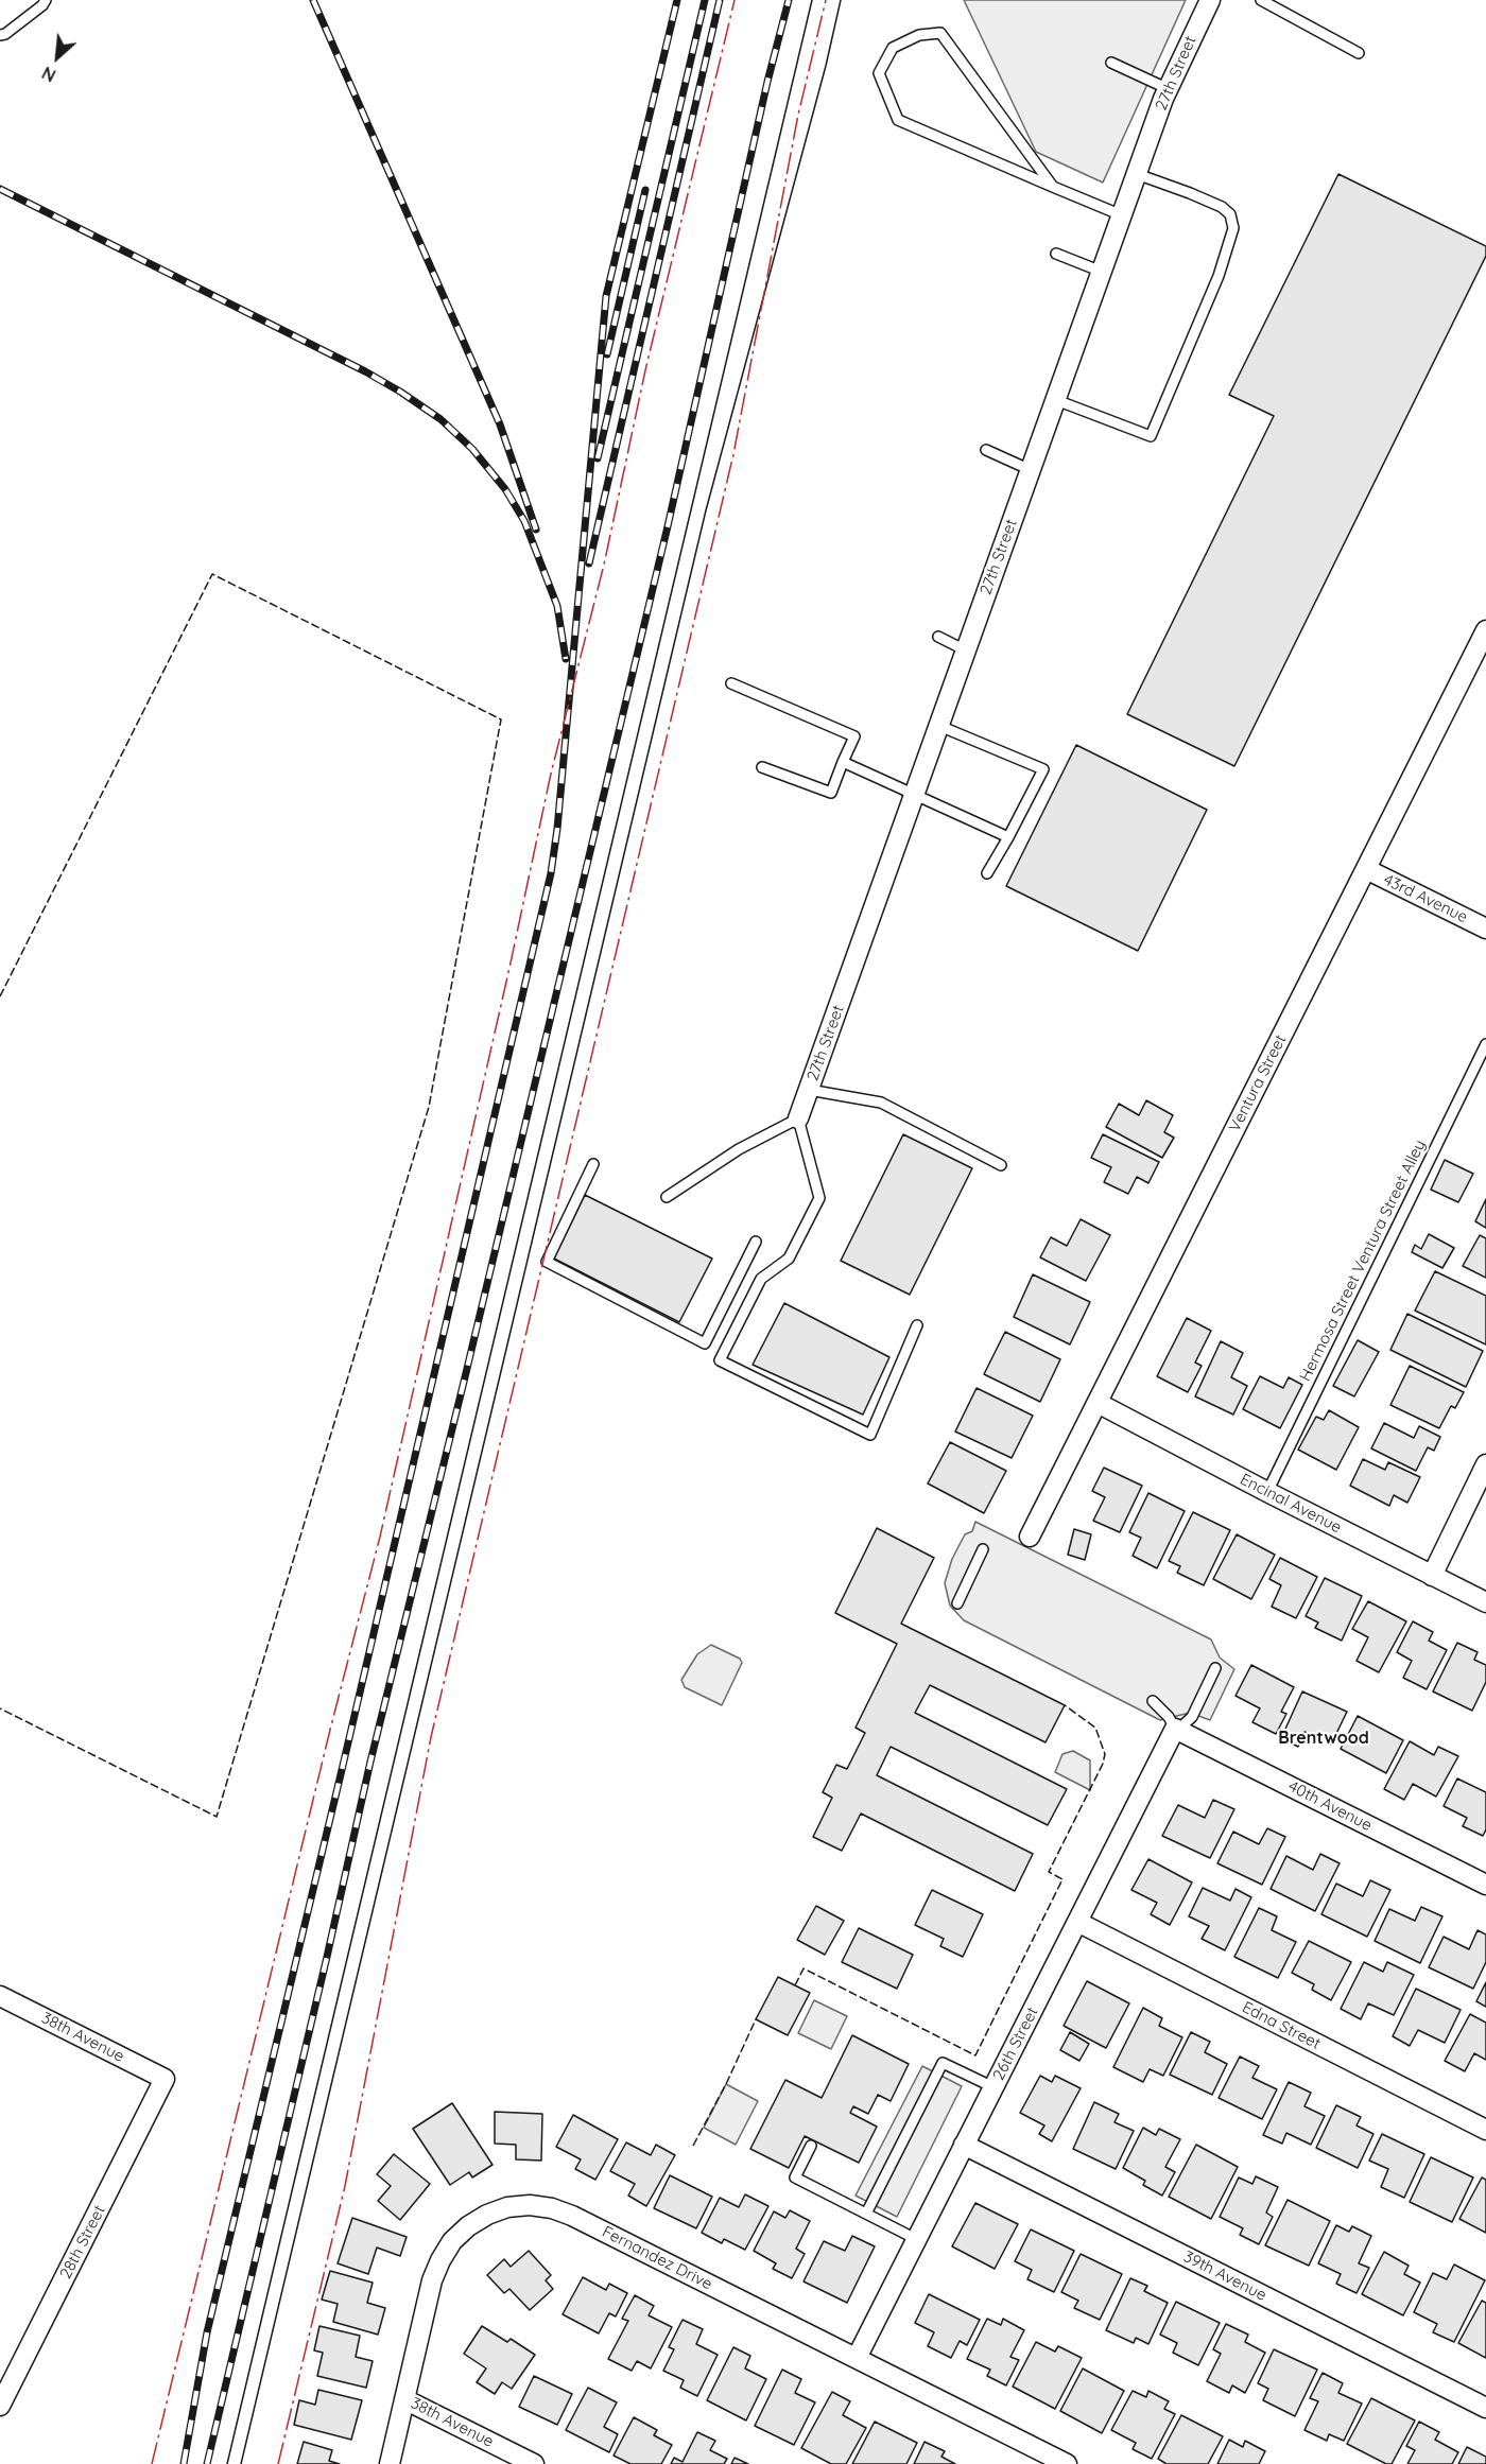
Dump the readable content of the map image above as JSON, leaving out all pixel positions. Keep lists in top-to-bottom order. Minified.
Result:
{"streets":{"street":["27th Street","43rd Avenue","Ventura Street","Encinal Avenue","40th Avenue","Edna Street","38th Avenue","26th Street","28th Street","Fernandez Drive","39th Avenue"],"lane":["Hermosa Street Ventura Street Alley"]},"crossings":[["43rd Avenue","Ventura Street"],["Ventura Street","Encinal Avenue"],["Hermosa Street Ventura Street Alley","Encinal Avenue"],["40th Avenue","26th Street"],["Edna Street","26th Street"],["38th Avenue","28th Street"],["38th Avenue","Fernandez Drive"],["26th Street","Fernandez Drive"],["26th Street","39th Avenue"]],"districts":["Brentwood"],"north":"bottom left"}
